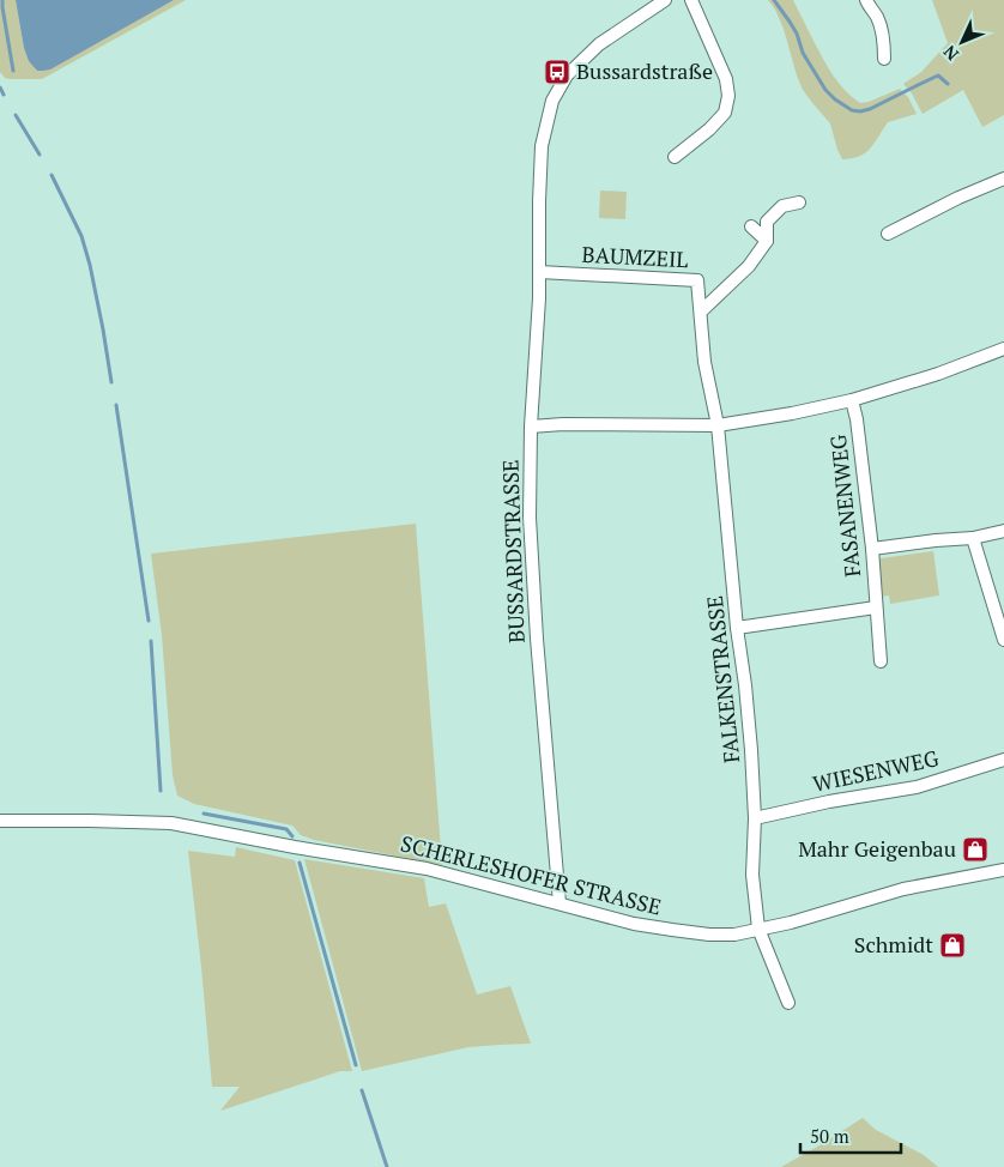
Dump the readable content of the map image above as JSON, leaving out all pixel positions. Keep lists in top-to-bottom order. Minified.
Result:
{"streets":{"street":["BAUMZEIL","FASANENWEG","BUSSARDSTRASSE","FALKENSTRASSE","WIESENWEG","SCHERLESHOFER STRASSE"]},"crossings":[["BAUMZEIL","BUSSARDSTRASSE"],["BAUMZEIL","FALKENSTRASSE"],["BUSSARDSTRASSE","SCHERLESHOFER STRASSE"],["FALKENSTRASSE","WIESENWEG"],["FALKENSTRASSE","SCHERLESHOFER STRASSE"]],"places":{"bus stop":["Bussardstraße"],"shop":["Mahr Geigenbau","Schmidt"]},"scale_bar":"50 m","north":"bottom left"}
